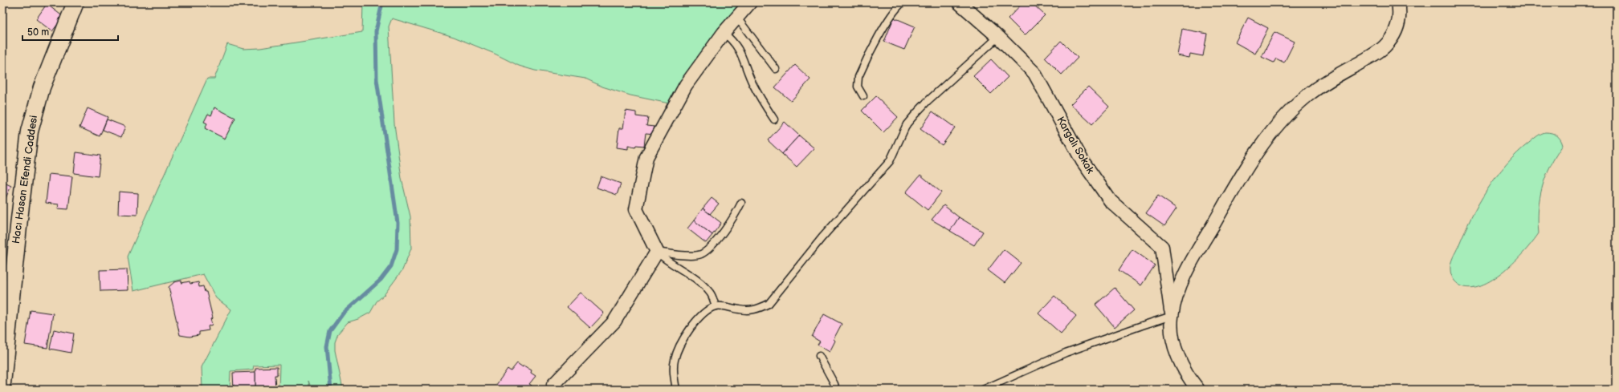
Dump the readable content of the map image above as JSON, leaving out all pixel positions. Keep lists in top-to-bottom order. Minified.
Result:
{"streets":{"street":["Kargalı Sokak","Hacı Hasan Efendi Caddesi"]},"scale_bar":"50 m"}
